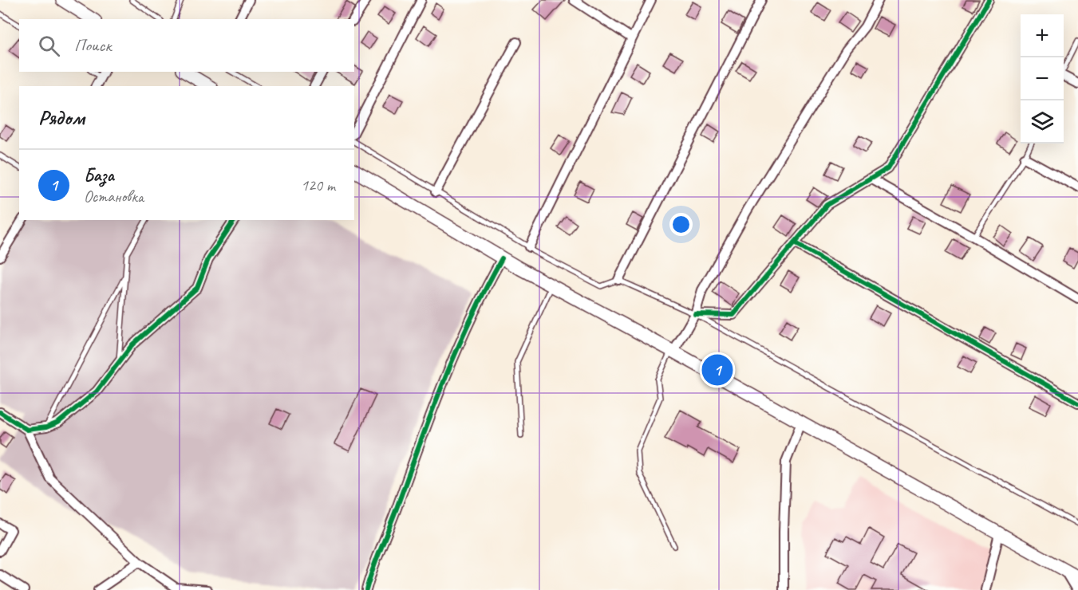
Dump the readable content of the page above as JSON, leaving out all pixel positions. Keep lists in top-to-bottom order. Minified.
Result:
{"page":{"map_buttons":["+","−"],"search":"Поиск","heading":"Рядом","list":[{"mark":"1","name":"База","note":"Остановка","value":"120 m"}],"pins":"1"}}
